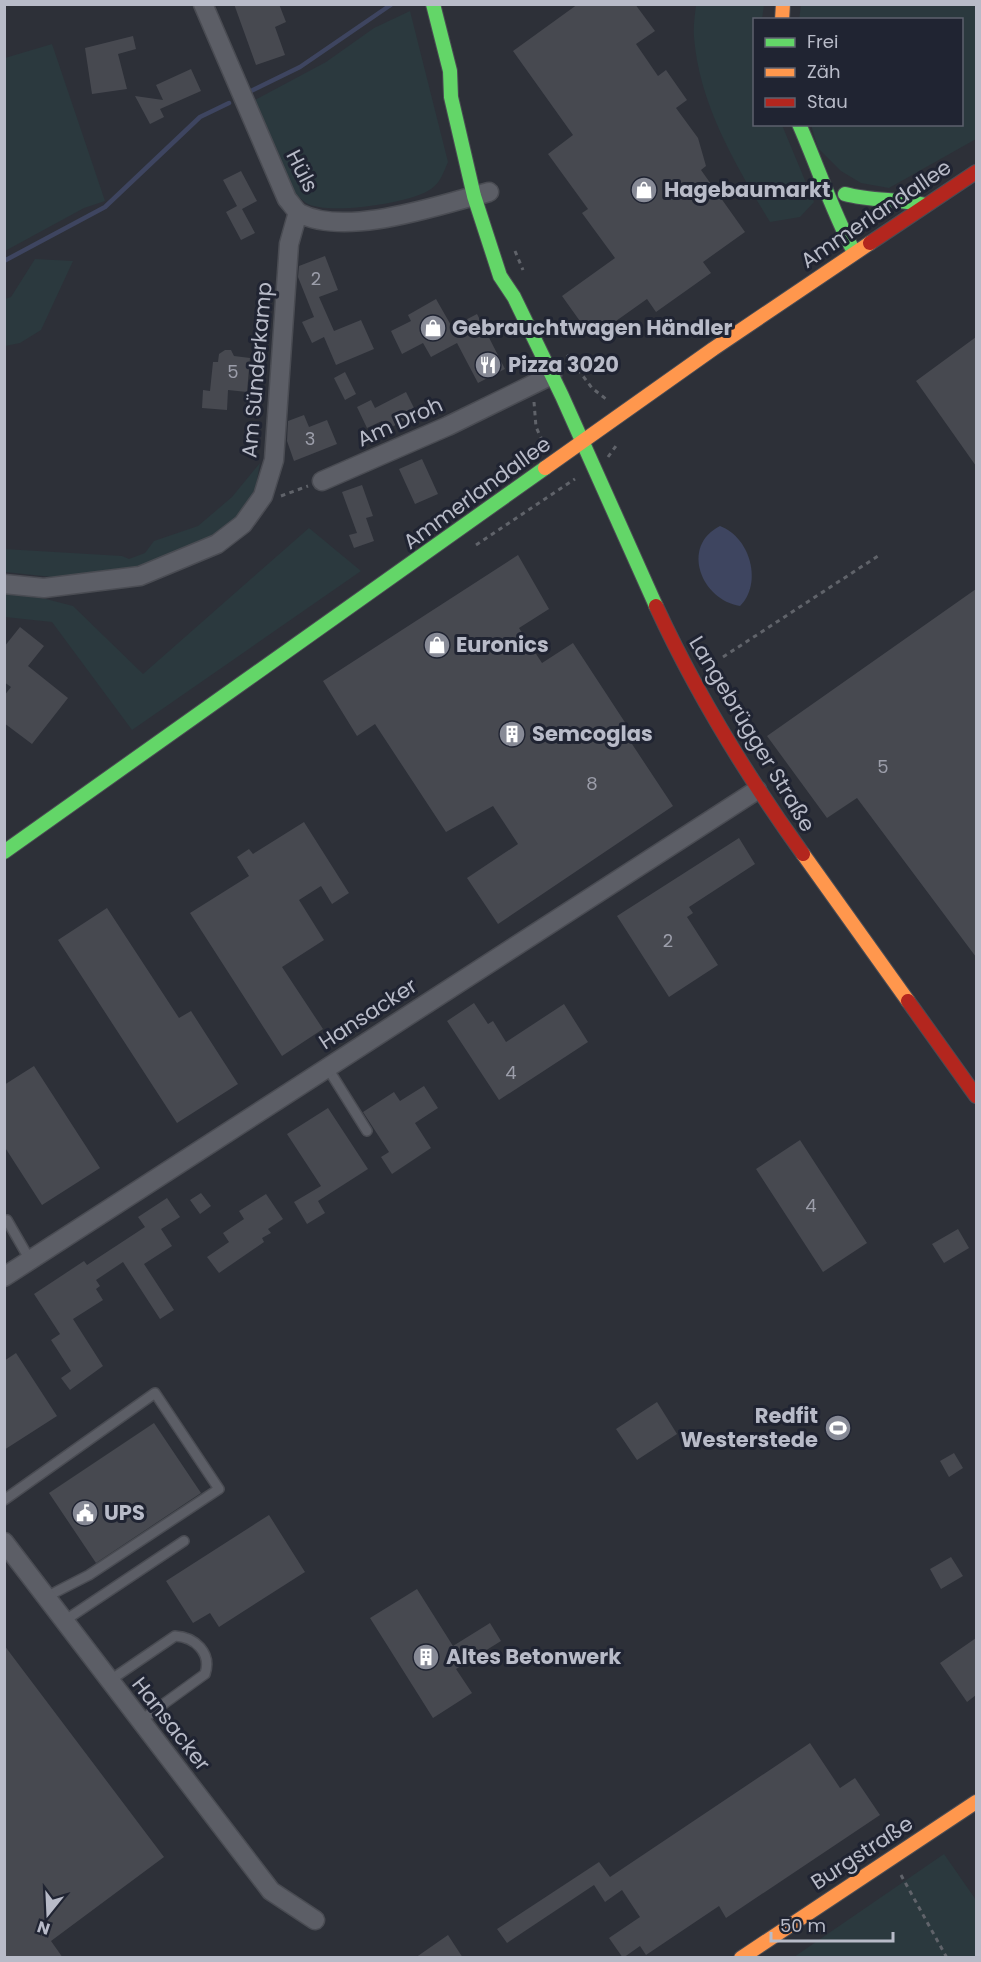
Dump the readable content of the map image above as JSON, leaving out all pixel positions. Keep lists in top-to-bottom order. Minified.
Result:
{"streets":{"main road":["Ammerlandallee","Langebrügger Straße","Burgstraße"],"street":["Hüls","Am Sünderkamp","Am Droh","Hansacker"]},"crossings":[["Hüls","Am Sünderkamp"],["Hüls","Langebrügger Straße"],["Ammerlandallee","Langebrügger Straße"],["Am Droh","Langebrügger Straße"],["Langebrügger Straße","Hansacker"]],"places":{"shop":["Hagebaumarkt","Gebrauchtwagen Händler","Euronics"],"restaurant":["Pizza 3020"],"building":["Semcoglas","Altes Betonwerk"],"sports":["Redfit Westerstede"],"public building":["UPS"]},"house_numbers":["2","5","3","5","8","2","4","4"],"legend":["Frei","Zäh","Stau"],"scale_bar":"50 m","north":"bottom"}
